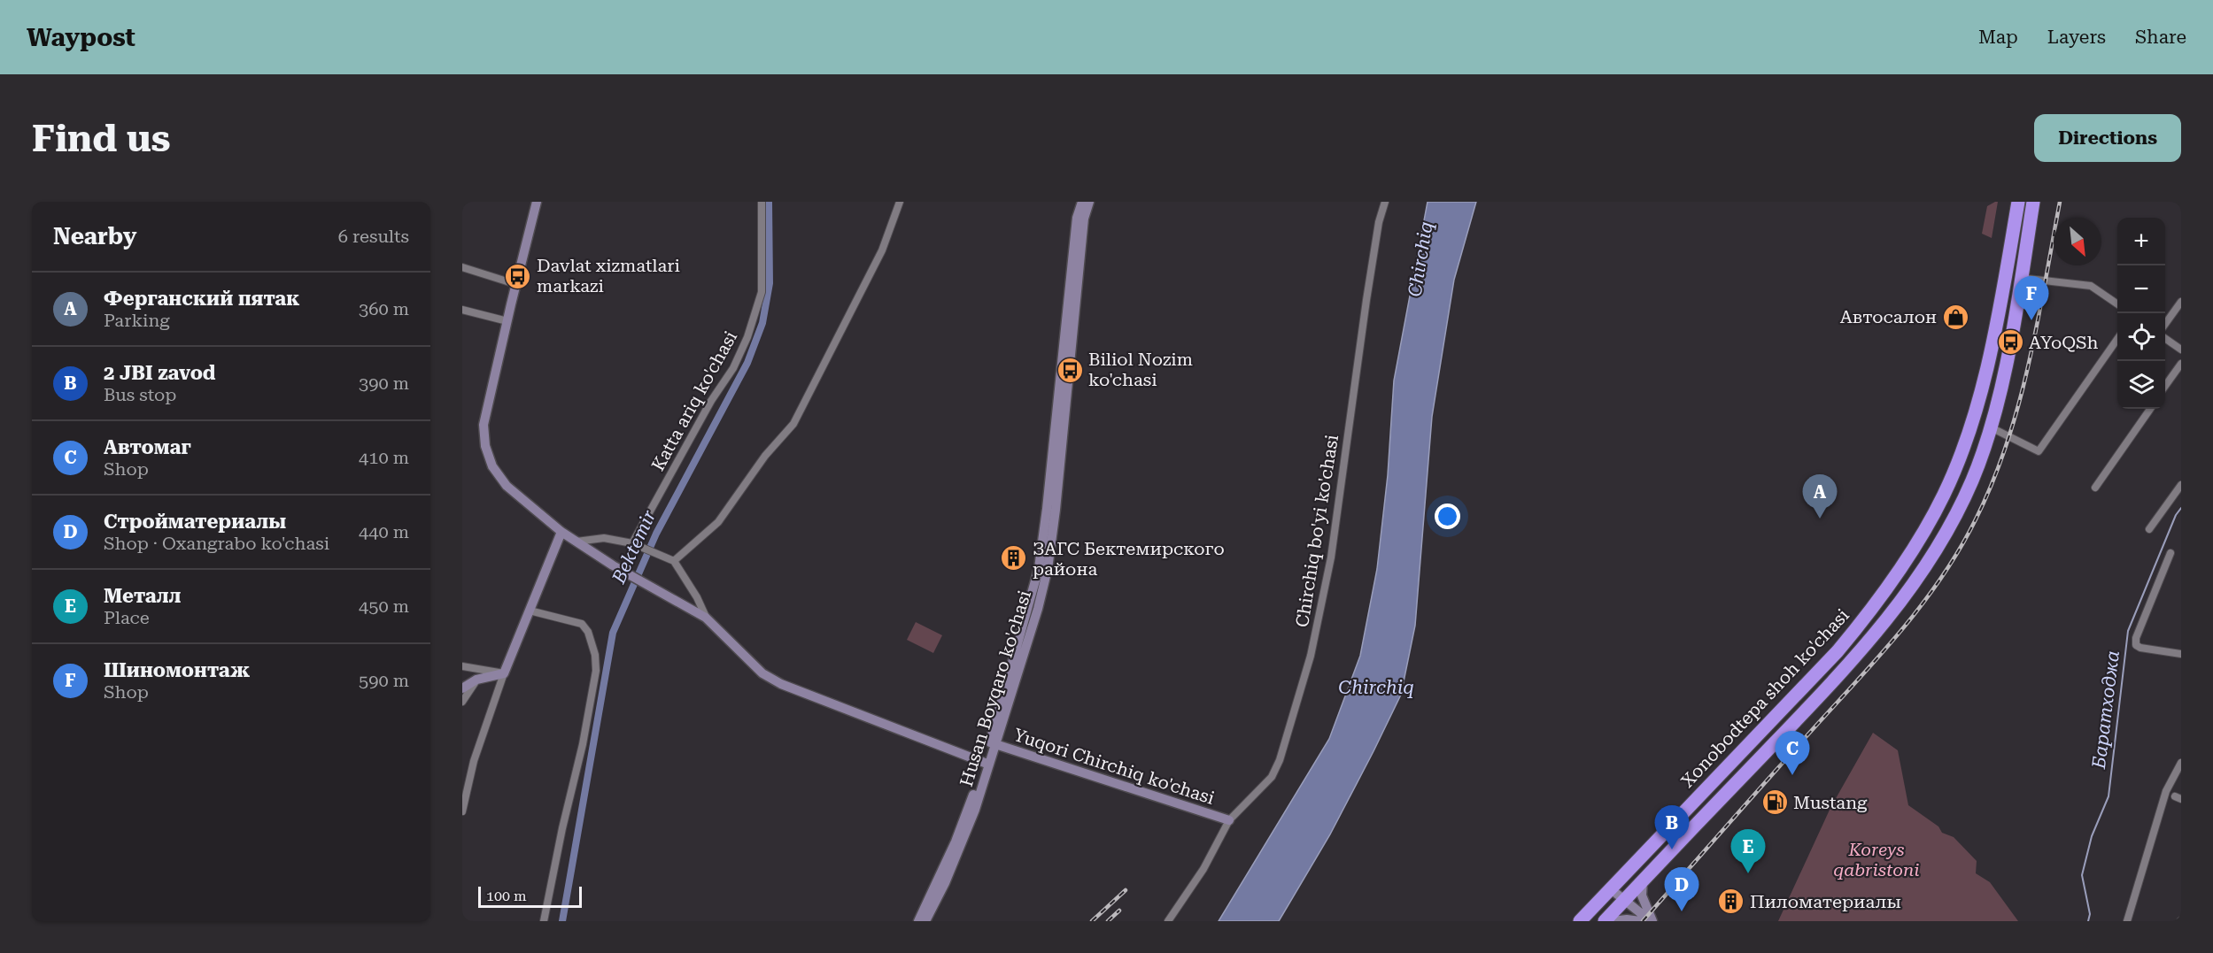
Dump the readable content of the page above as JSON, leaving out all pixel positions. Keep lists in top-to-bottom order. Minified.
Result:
{"streets":{"highway":["Xonobodtepa shoh ko'chasi"],"street":["Katta ariq ko'chasi","Chirchiq bo'yi ko'chasi","Husan Boyqaro ko'chasi","Yuqori Chirchiq ko'chasi"]},"crossings":[["Chirchiq bo'yi ko'chasi","Yuqori Chirchiq ko'chasi"],["Husan Boyqaro ko'chasi","Yuqori Chirchiq ko'chasi"]],"water":["Chirchiq","Bektemir","Баратходжа"],"parks":["Koreys qabristoni"],"places":{"bus stop":["Davlat xizmatlari markazi","AYoQSh","Biliol Nozim ko'chasi"],"shop":["Автосалон"],"building":["ЗАГС Бектемирского района","Пиломатериалы"],"fuel station":["Mustang"]},"scale_bar":"100 m","north":"bottom right","page":{"header":"Waypost","nav":["Map","Layers","Share"],"buttons":"Directions","title":"Find us","heading":["Nearby","6 results"],"map_buttons":["+","−"],"list":[{"mark":"A","name":"Ферганский пятак","note":"Parking","value":"360 m"},{"mark":"B","name":"2 JBI zavod","note":"Bus stop","value":"390 m"},{"mark":"C","name":"Автомаг","note":"Shop","value":"410 m"},{"mark":"D","name":"Стройматериалы","note":"Shop · Oxangrabo ko'chasi","value":"440 m"},{"mark":"E","name":"Металл","note":"Place","value":"450 m"},{"mark":"F","name":"Шиномонтаж","note":"Shop","value":"590 m"}],"pins":["F","A","C","B","E","D"],"scale":"100 m"}}
